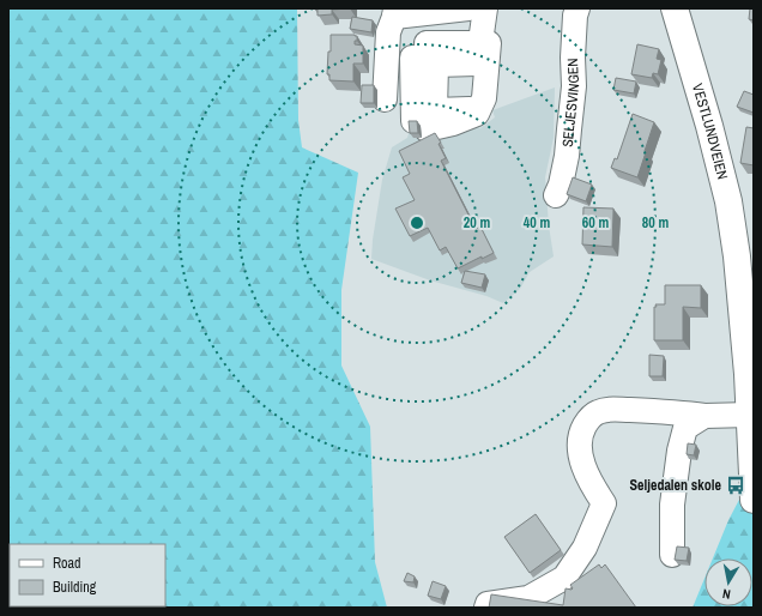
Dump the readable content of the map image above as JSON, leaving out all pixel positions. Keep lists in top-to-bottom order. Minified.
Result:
{"streets":{"main road":["VESTLUNDVEIEN"],"street":["SELJESVINGEN"]},"places":{"bus stop":["Seljedalen skole"]},"legend":["Road","Building"],"north":"bottom","rings":["20 m","40 m","60 m","80 m"]}
